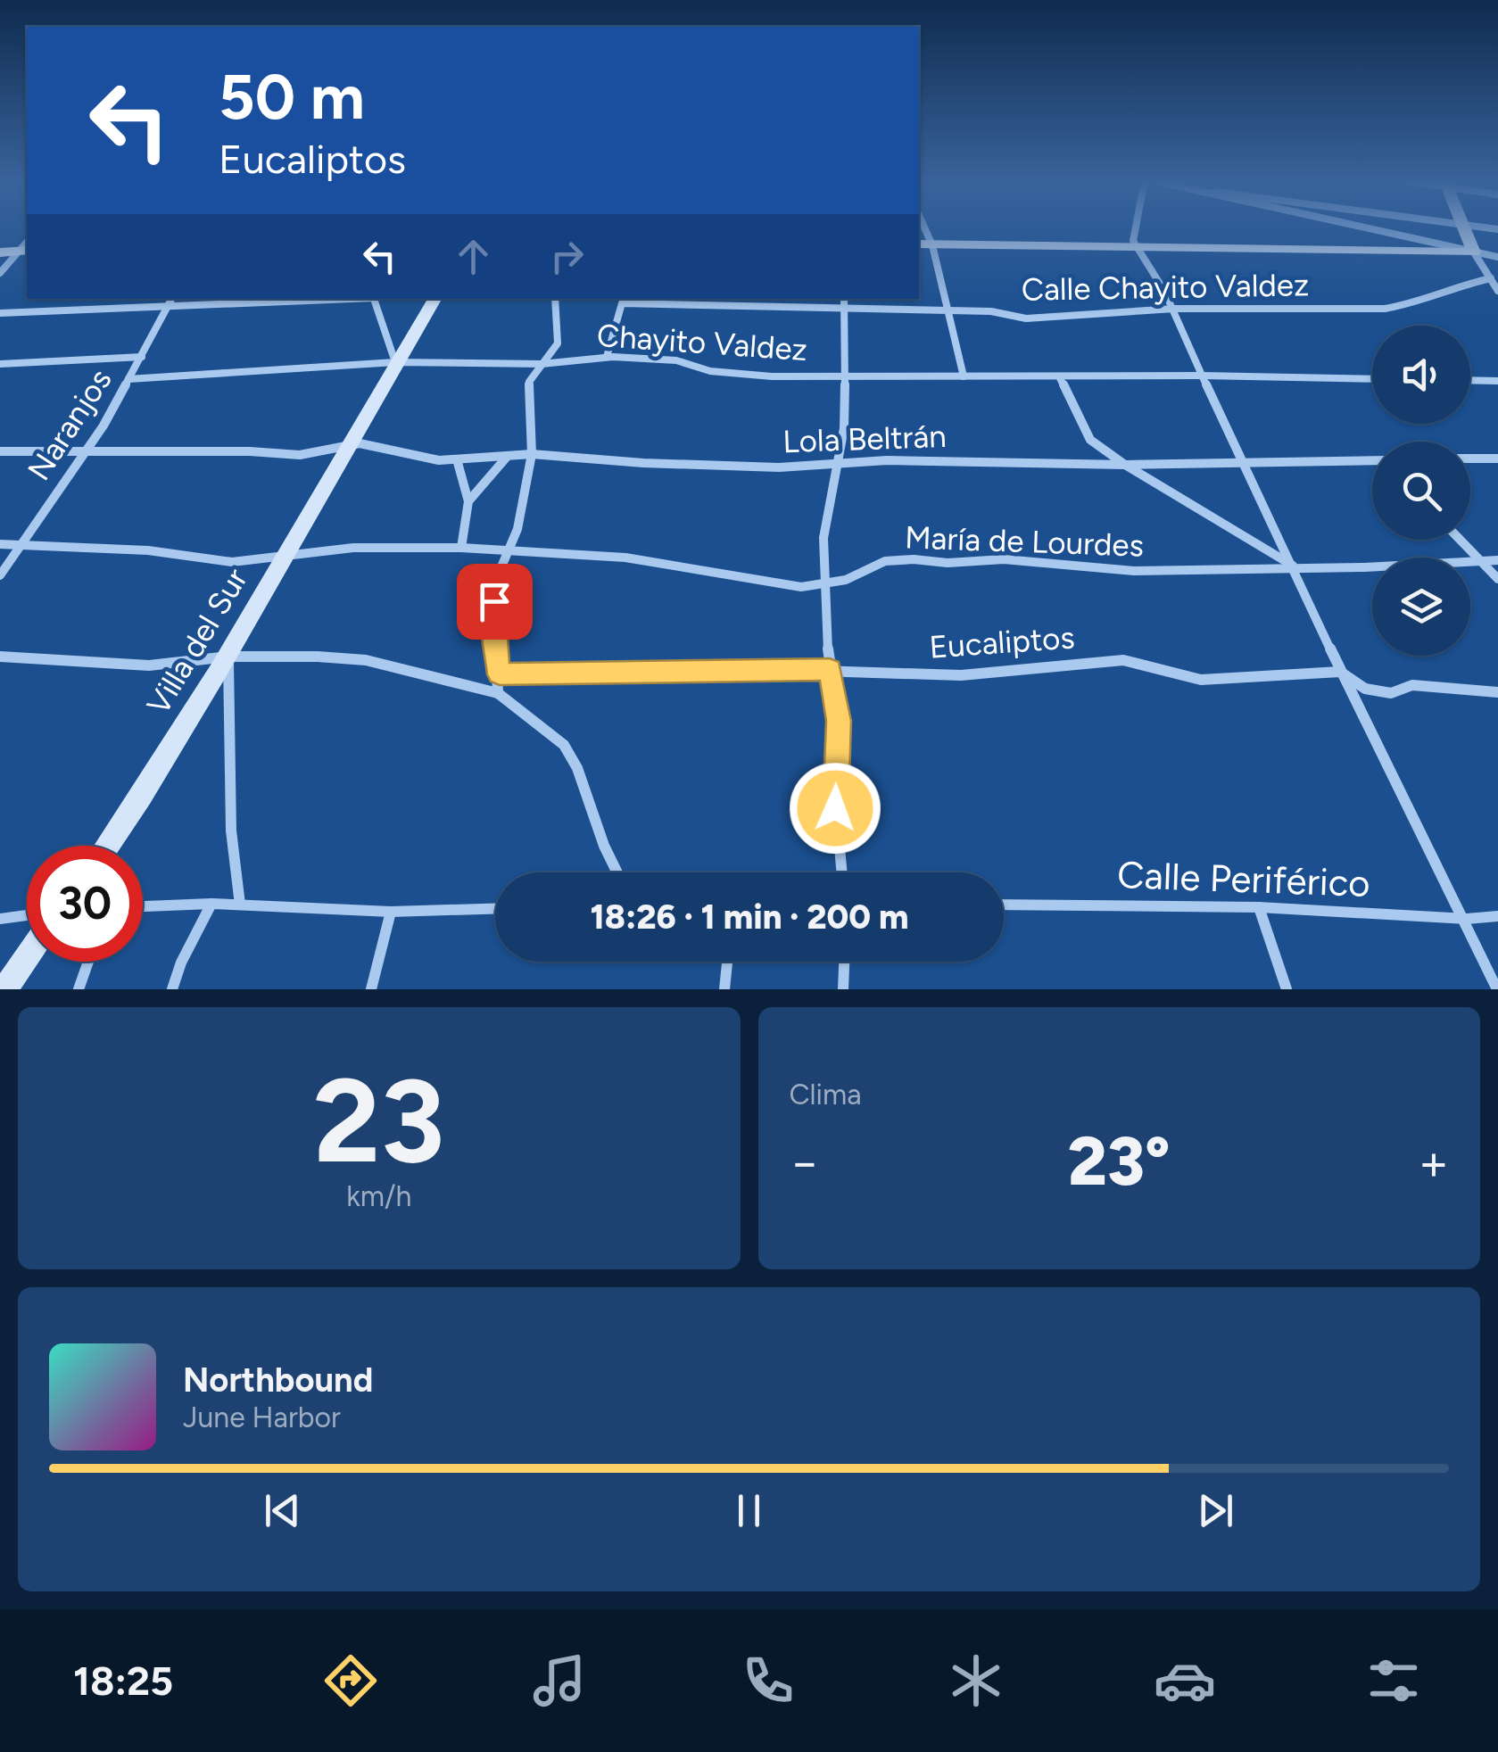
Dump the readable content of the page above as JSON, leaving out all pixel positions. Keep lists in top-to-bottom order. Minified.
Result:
{"streets":{"street":["Calle Chayito Valdez","Chayito Valdez","Naranjos","Lola Beltrán","María de Lourdes","Villa del Sur","Eucaliptos","Calle Periférico"]},"crossings":[["Calle Chayito Valdez","Chayito Valdez"],["Chayito Valdez","Naranjos"],["Chayito Valdez","Villa del Sur"],["Naranjos","Lola Beltrán"],["Naranjos","María de Lourdes"],["Lola Beltrán","Villa del Sur"],["María de Lourdes","Villa del Sur"]],"page":{"turn":["50 m","Eucaliptos"],"limit":"30","trip":"18:26 · 1 min · 200 m","tile":[["23","km/h"],"Clima"],"heat":["−","23°","+"],"song":["Northbound","June Harbor"],"tabs":"18:25"}}
